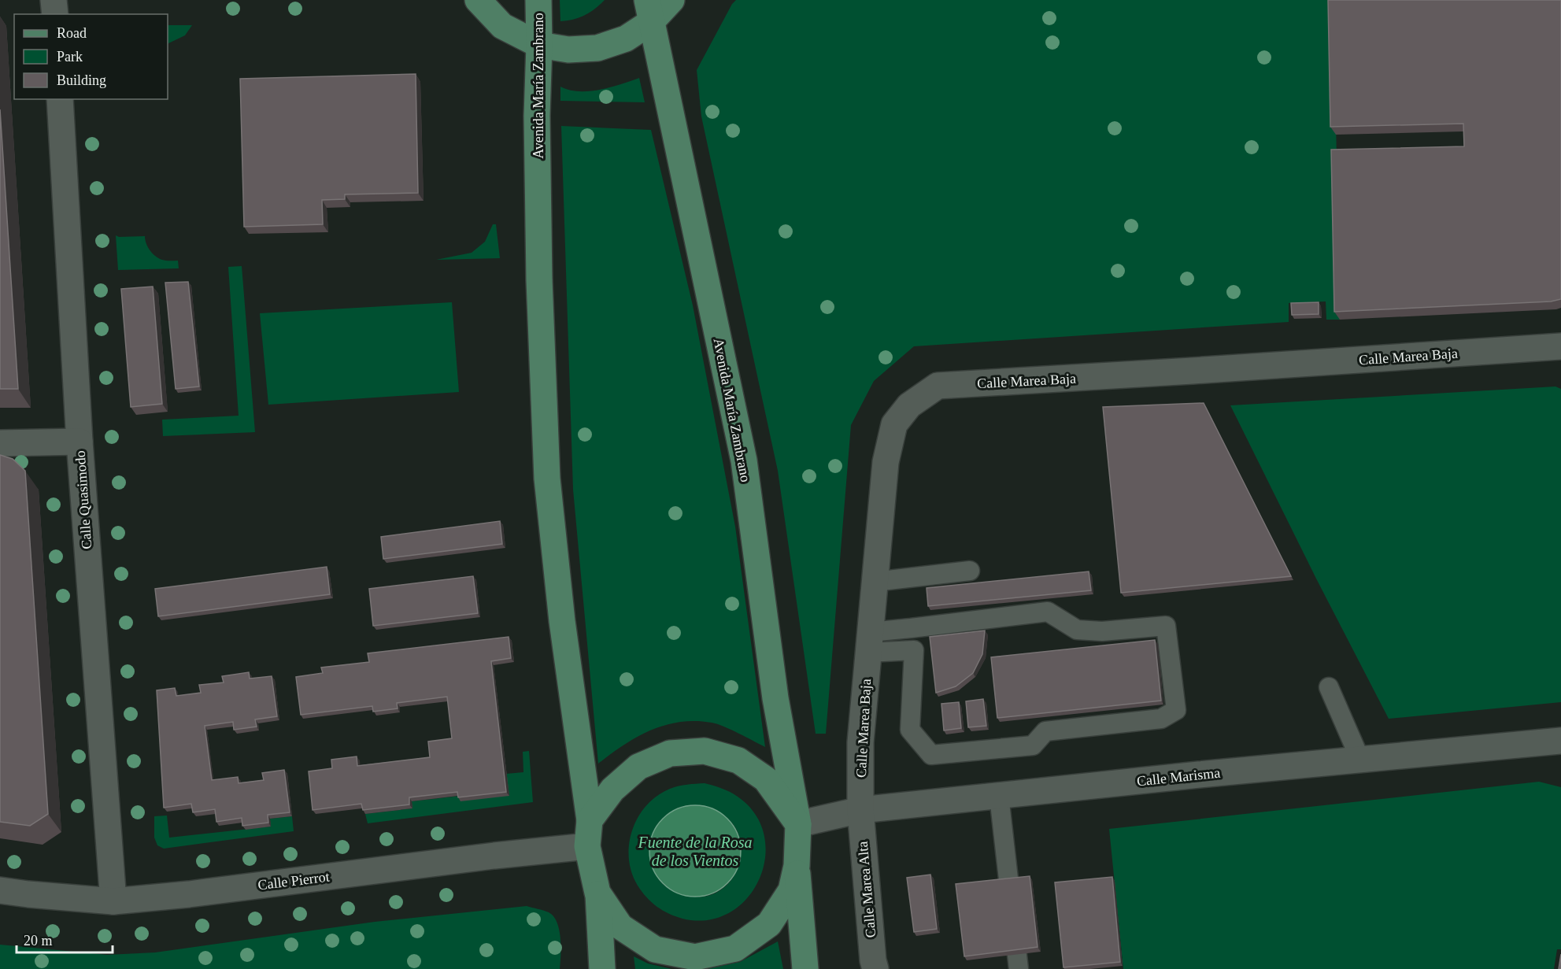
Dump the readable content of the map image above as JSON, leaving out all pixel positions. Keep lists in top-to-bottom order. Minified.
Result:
{"streets":{"main road":["Avenida María Zambrano"],"street":["Calle Marea Baja","Calle Quasimodo","Calle Marisma","Calle Pierrot","Calle Marea Alta"]},"crossings":[["Avenida María Zambrano","Calle Marisma"],["Avenida María Zambrano","Calle Pierrot"],["Calle Marea Baja","Calle Marisma"],["Calle Marea Baja","Calle Marea Alta"],["Calle Quasimodo","Calle Pierrot"],["Calle Marisma","Calle Marea Alta"]],"water":["Fuente de la Rosa de los Vientos"],"legend":["Road","Park","Building"],"scale_bar":"20 m"}
